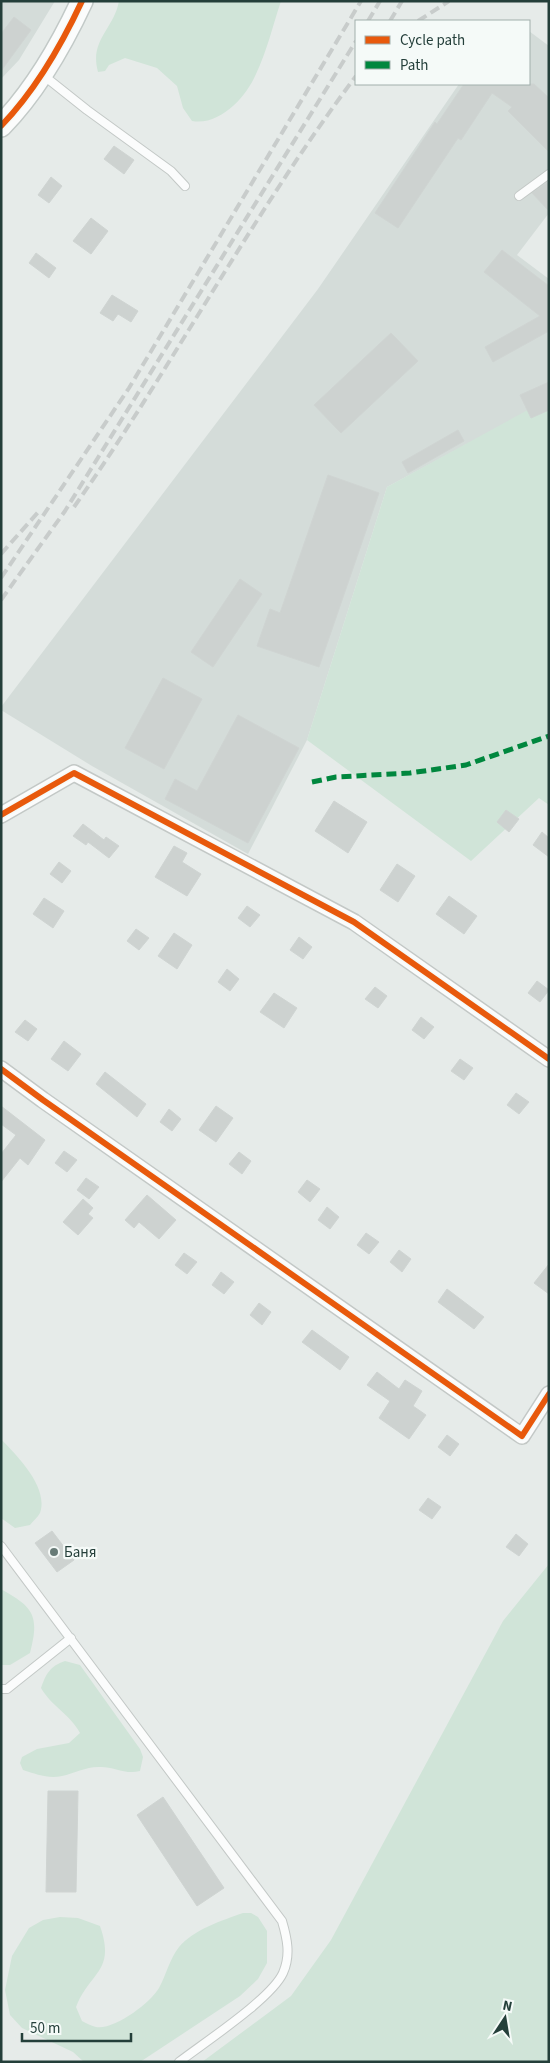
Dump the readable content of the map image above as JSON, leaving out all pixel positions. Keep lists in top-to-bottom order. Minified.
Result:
{"places":["Баня"],"legend":["Cycle path","Path"],"scale_bar":"50 m","north":"top"}
